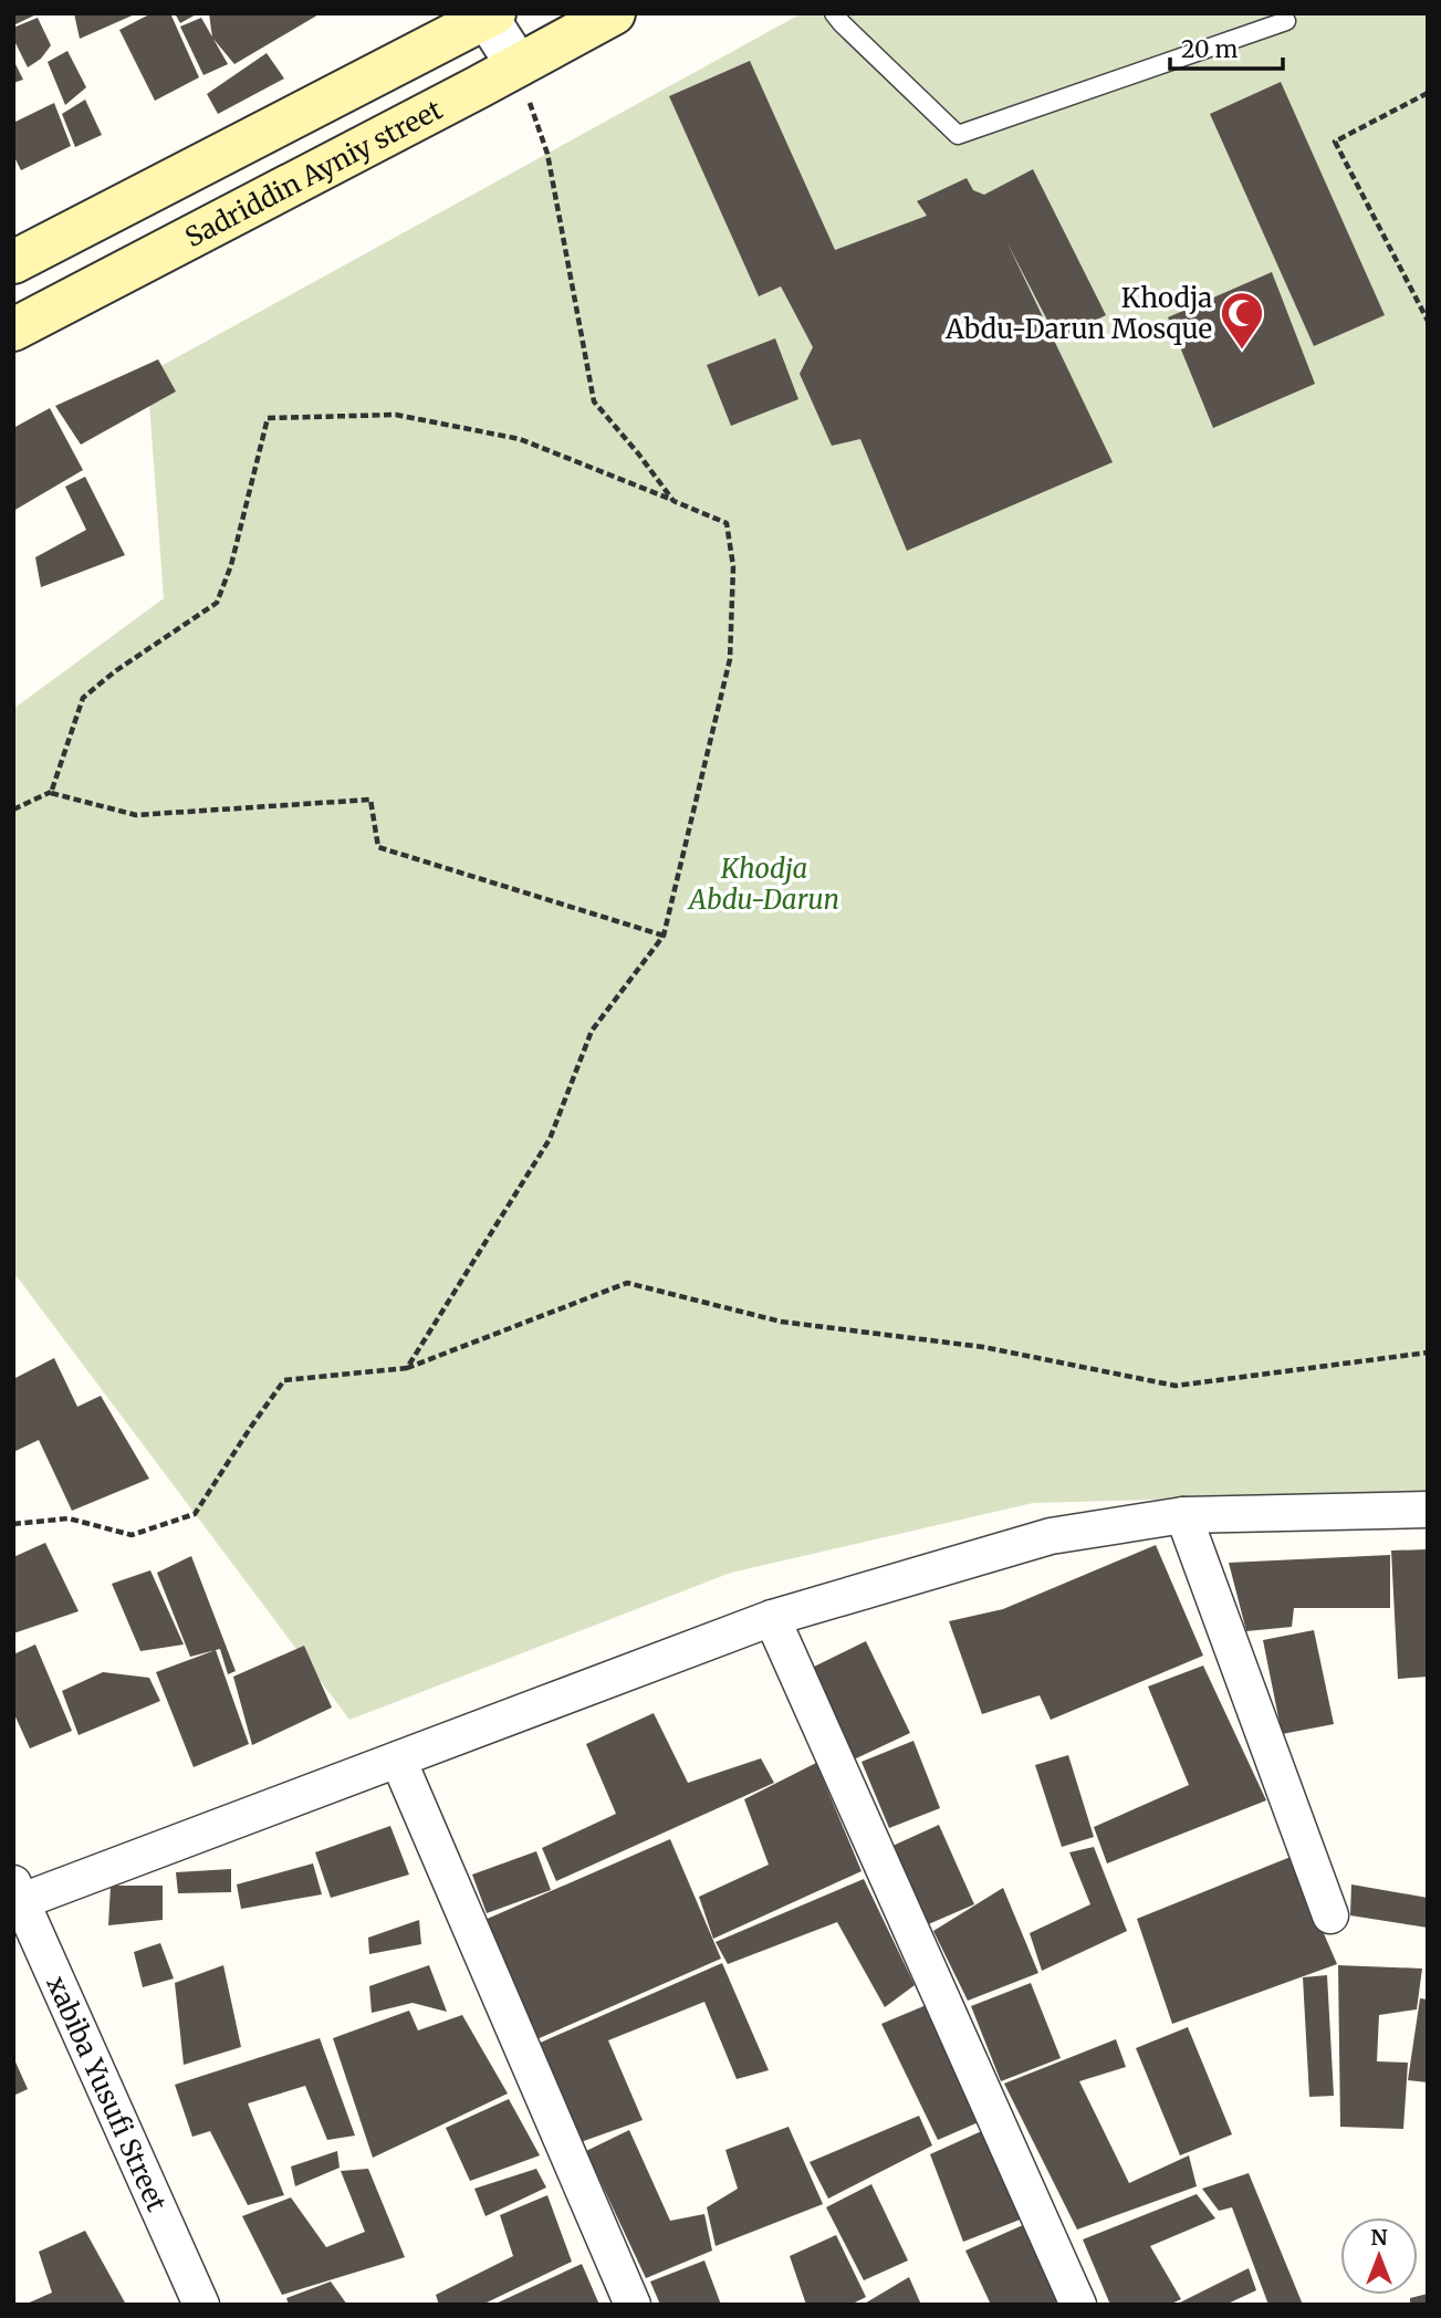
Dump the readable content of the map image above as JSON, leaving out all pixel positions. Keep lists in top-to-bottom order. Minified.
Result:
{"streets":{"main road":["Sadriddin Ayniy street"],"street":["xabiba Yusufi Street"]},"parks":["Khodja Abdu-Darun"],"places":{"mosque":["Khodja Abdu-Darun Mosque"]},"scale_bar":"20 m","north":"top"}
